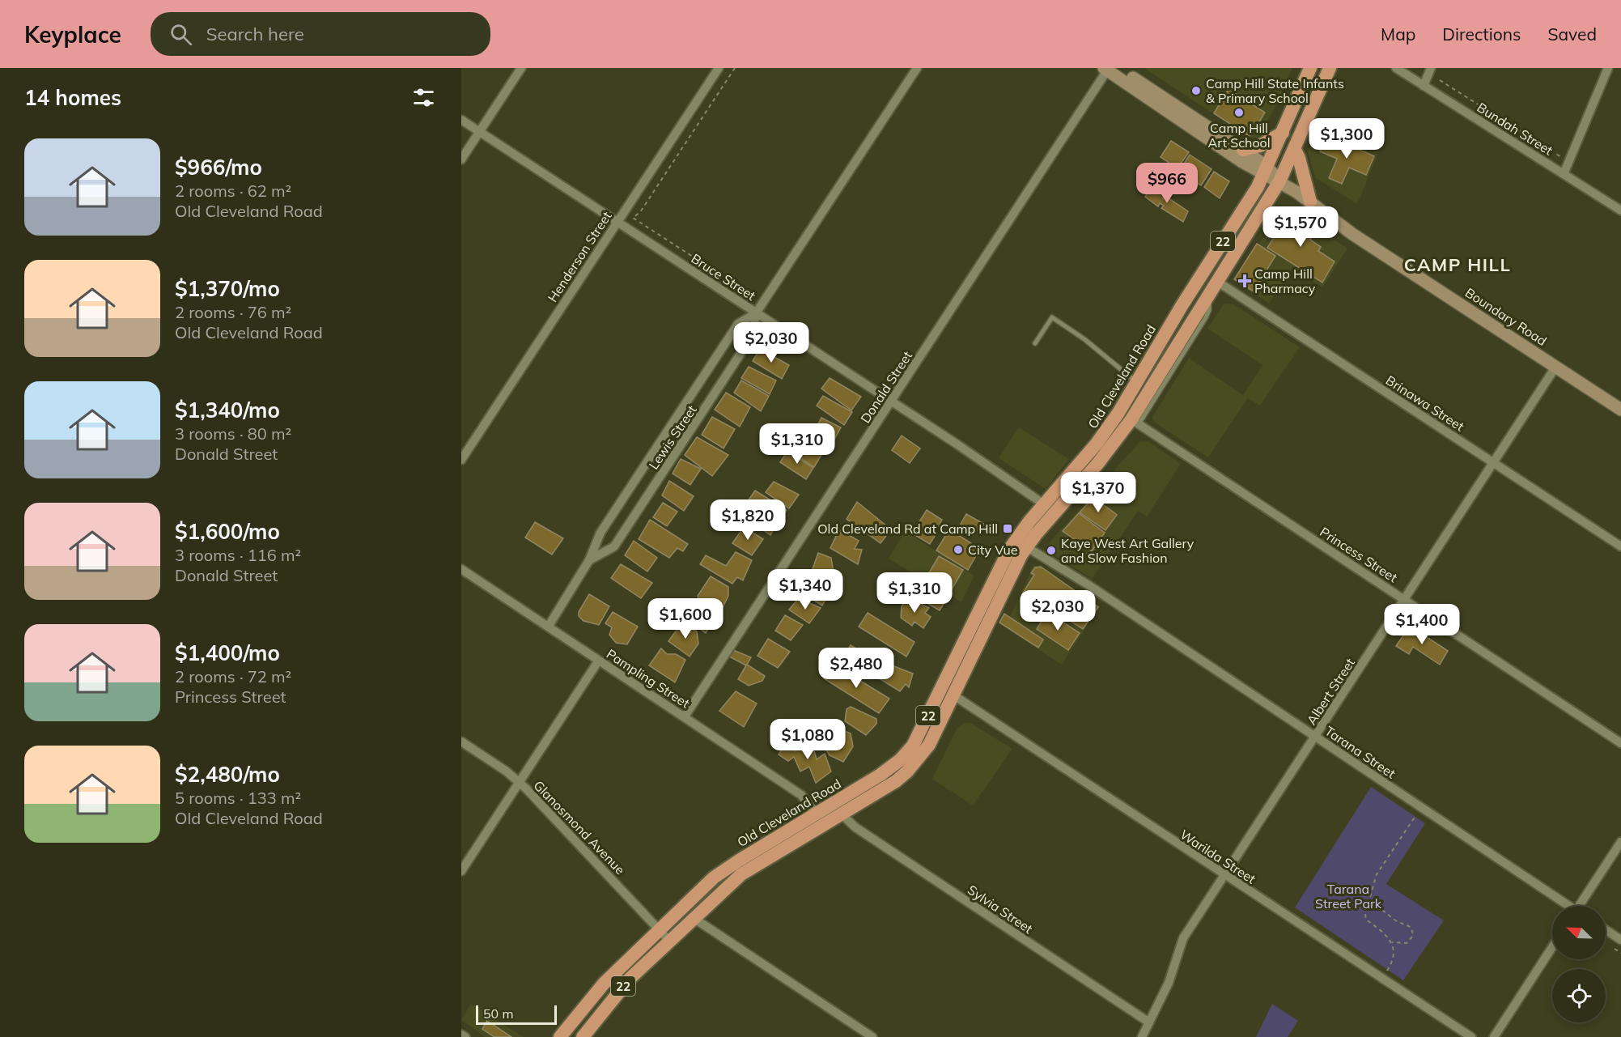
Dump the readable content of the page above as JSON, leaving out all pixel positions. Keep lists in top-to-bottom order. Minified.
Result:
{"streets":{"highway":["22","Old Cleveland Road"],"main road":["Boundary Road"],"street":["Bundah Street","Henderson Street","Bruce Street","Donald Street","Brinawa Street","Lewis Street","Princess Street","Pampling Street","Albert Street","Tarana Street","Glanosmond Avenue","Warilda Street","Sylvia Street"]},"crossings":[["Henderson Street","Bruce Street"],["Bruce Street","Old Cleveland Road"],["Bruce Street","Donald Street"],["Bruce Street","Lewis Street"],["Boundary Road","Old Cleveland Road"],["Boundary Road","Albert Street"],["Old Cleveland Road","Brinawa Street"],["Old Cleveland Road","Princess Street"],["Old Cleveland Road","Pampling Street"],["Old Cleveland Road","Tarana Street"],["Old Cleveland Road","Glanosmond Avenue"],["Old Cleveland Road","Warilda Street"],["Old Cleveland Road","Sylvia Street"],["Donald Street","Pampling Street"],["Brinawa Street","Albert Street"],["Lewis Street","Pampling Street"],["Princess Street","Albert Street"],["Albert Street","Tarana Street"],["Albert Street","Warilda Street"],["Albert Street","Sylvia Street"]],"districts":["CAMP HILL"],"parks":["Tarana Street Park"],"places":{"other":["Camp Hill State Infants & Primary School","Camp Hill Art School","City Vue","Kaye West Art Gallery and Slow Fashion"],"health":["Camp Hill Pharmacy"],"transit":["Old Cleveland Rd at Camp Hill"]},"scale_bar":"50 m","north":"top left","page":{"header":"Keyplace","search":"Search here","nav":["Map","Directions","Saved"],"heading":"14 homes","price":["$1,300","$966","$1,570","$2,030","$1,310","$1,370","$1,820","$1,340","$1,310","$2,030","$1,600","$1,400","$2,480","$1,080"],"list":[{"name":"$966/mo","note":"2 rooms · 62 m² · Old Cleveland Road"},{"name":"$1,370/mo","note":"2 rooms · 76 m² · Old Cleveland Road"},{"name":"$1,340/mo","note":"3 rooms · 80 m² · Donald Street"},{"name":"$1,600/mo","note":"3 rooms · 116 m² · Donald Street"},{"name":"$1,400/mo","note":"2 rooms · 72 m² · Princess Street"},{"name":"$2,480/mo","note":"5 rooms · 133 m² · Old Cleveland Road"}],"scale":"50 m"}}
